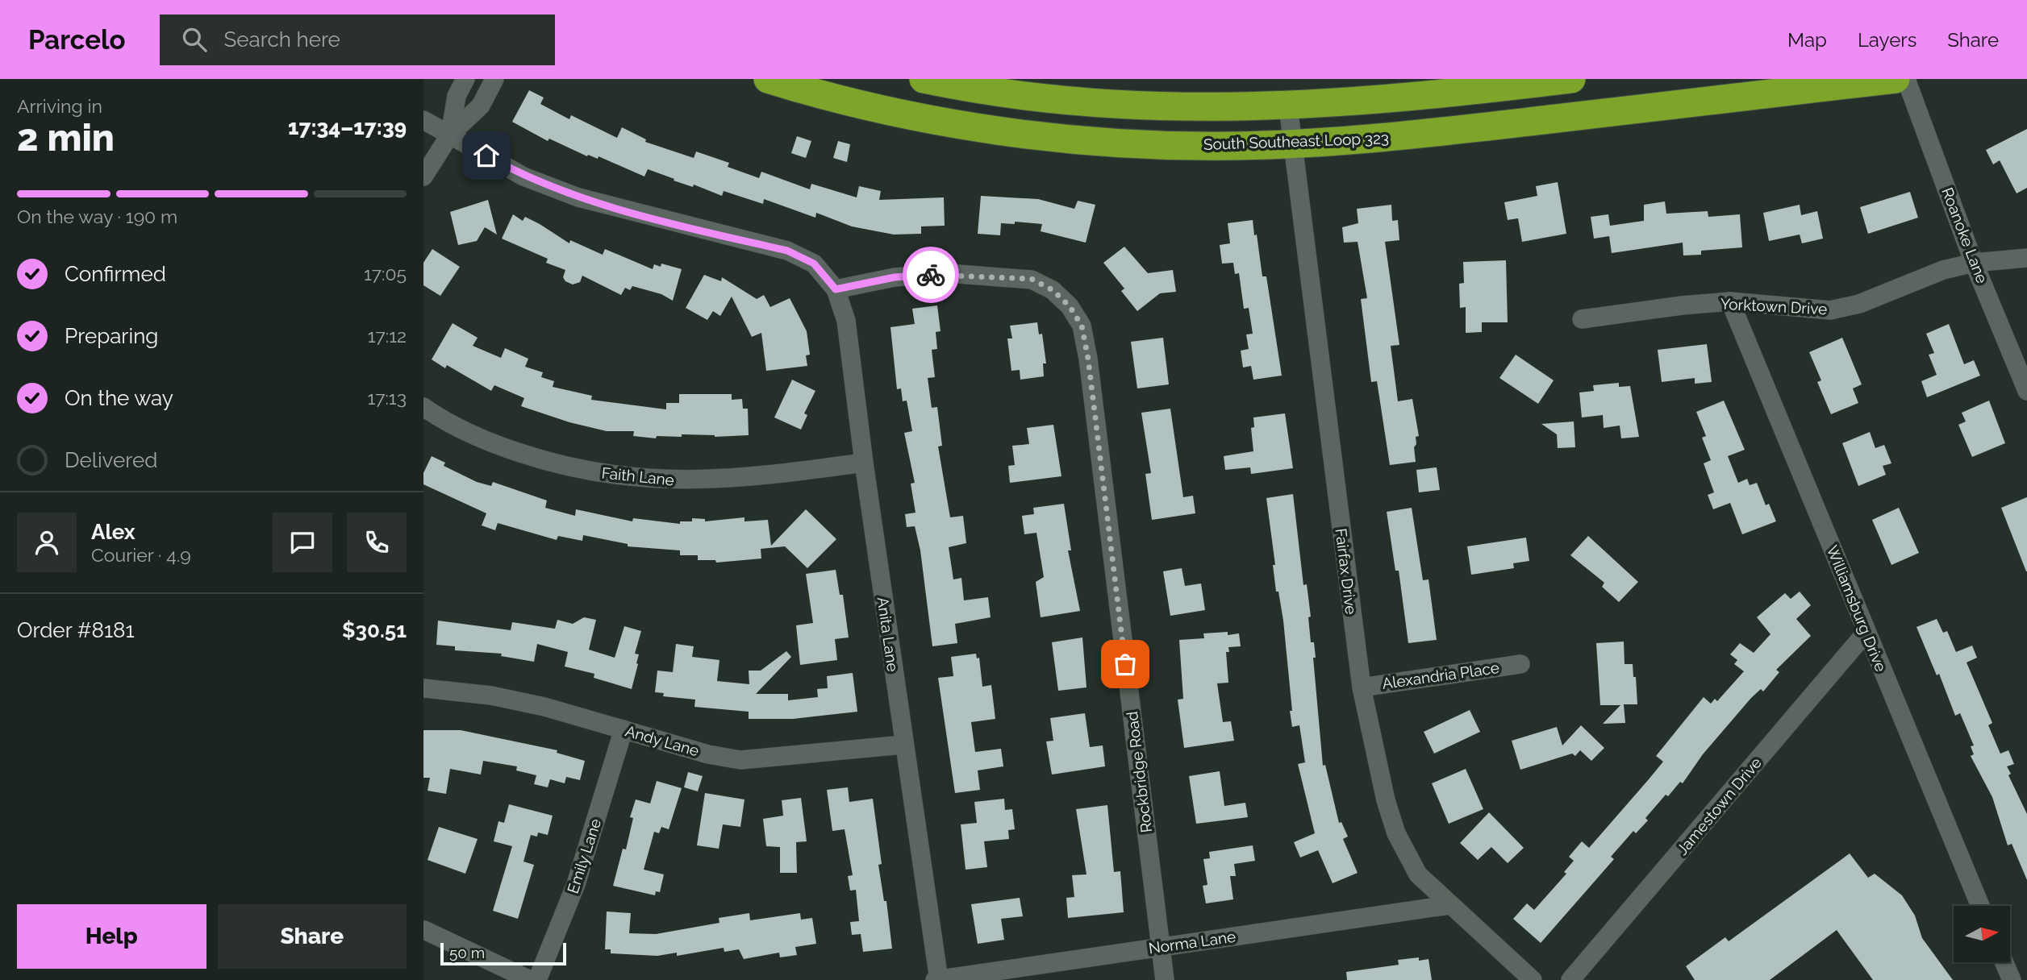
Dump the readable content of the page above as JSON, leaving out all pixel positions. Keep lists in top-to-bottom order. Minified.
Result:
{"streets":{"highway":["South Southeast Loop 323"],"street":["Roanoke Lane","Yorktown Drive","Faith Lane","Fairfax Drive","Williamsburg Drive","Anita Lane","Alexandria Place","Andy Lane","Rockbridge Road","Jamestown Drive","Emily Lane","Norma Lane"]},"crossings":[["South Southeast Loop 323","Fairfax Drive"],["Roanoke Lane","Yorktown Drive"],["Yorktown Drive","Williamsburg Drive"],["Faith Lane","Anita Lane"],["Fairfax Drive","Alexandria Place"],["Fairfax Drive","Norma Lane"],["Williamsburg Drive","Jamestown Drive"],["Anita Lane","Andy Lane"],["Anita Lane","Rockbridge Road"],["Anita Lane","Norma Lane"],["Andy Lane","Emily Lane"],["Rockbridge Road","Norma Lane"]],"scale_bar":"50 m","north":"right","page":{"header":"Parcelo","search":"Search here","nav":["Map","Layers","Share"],"heading":["2 min","Arriving in","17:34–17:39"],"panel":["Alex","Courier · 4.9","Order #8181","$30.51"],"bar":"On the way · 190 m","list":[["Confirmed","17:05"],["Preparing","17:12"],["On the way","17:13"],"Delivered"],"buttons":["Help","Share"],"scale":"50 m"}}
